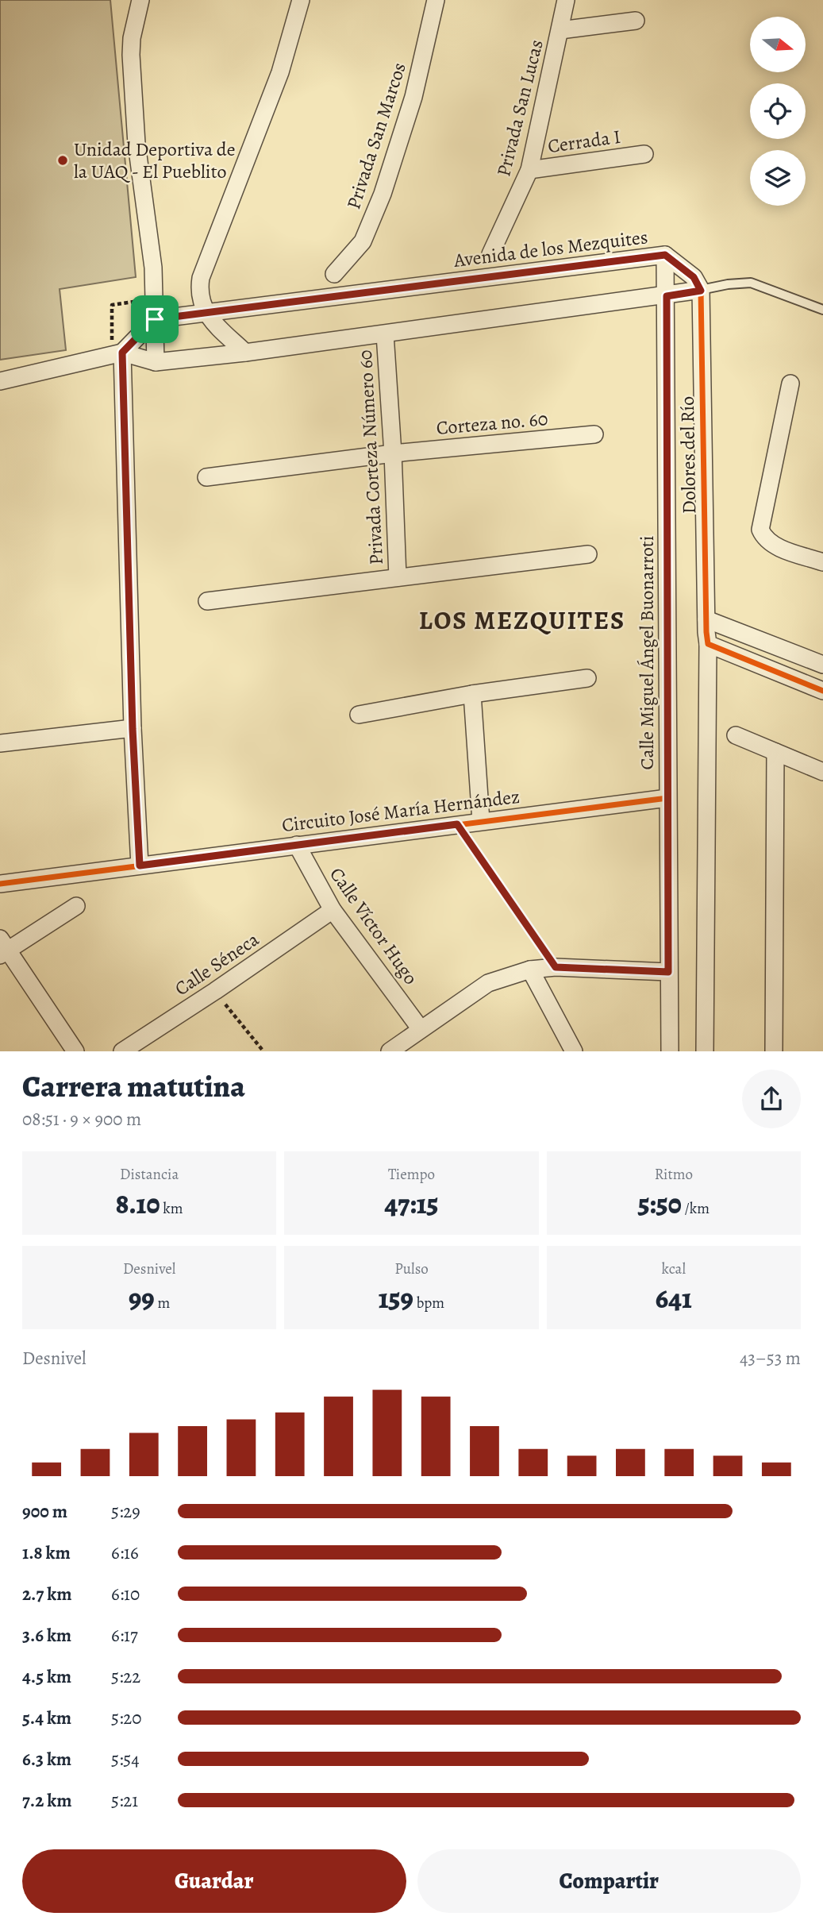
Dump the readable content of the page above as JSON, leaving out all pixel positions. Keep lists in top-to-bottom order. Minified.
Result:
{"streets":{"street":["Privada San Lucas","Privada San Marcos","Cerrada I","Avenida de los Mezquites","Corteza no. 60","Dolores del Río","Privada Corteza Número 60","Calle Miguel Ángel Buonarroti","Circuito José María Hernández","Calle Víctor Hugo","Calle Séneca"]},"crossings":[["Privada San Lucas","Cerrada I"],["Avenida de los Mezquites","Dolores del Río"],["Avenida de los Mezquites","Calle Miguel Ángel Buonarroti"],["Corteza no. 60","Privada Corteza Número 60"],["Calle Miguel Ángel Buonarroti","Circuito José María Hernández"],["Circuito José María Hernández","Calle Víctor Hugo"],["Calle Víctor Hugo","Calle Séneca"]],"districts":["LOS MEZQUITES"],"places":["Unidad Deportiva de la UAQ - El Pueblito"],"north":"right","page":{"heading":["Carrera matutina","08:51 · 9 × 900 m"],"stats":[["Distancia","8.10 km"],["Tiempo","47:15"],["Ritmo","5:50 /km"],["Desnivel","99 m"],["Pulso","159 bpm"],["kcal","641"]],"chart":["Desnivel","43–53 m"],"list":[{"name":"900 m","note":"5:29"},{"name":"1.8 km","note":"6:16"},{"name":"2.7 km","note":"6:10"},{"name":"3.6 km","note":"6:17"},{"name":"4.5 km","note":"5:22"},{"name":"5.4 km","note":"5:20"},{"name":"6.3 km","note":"5:54"},{"name":"7.2 km","note":"5:21"}],"buttons":["Guardar","Compartir"]}}
